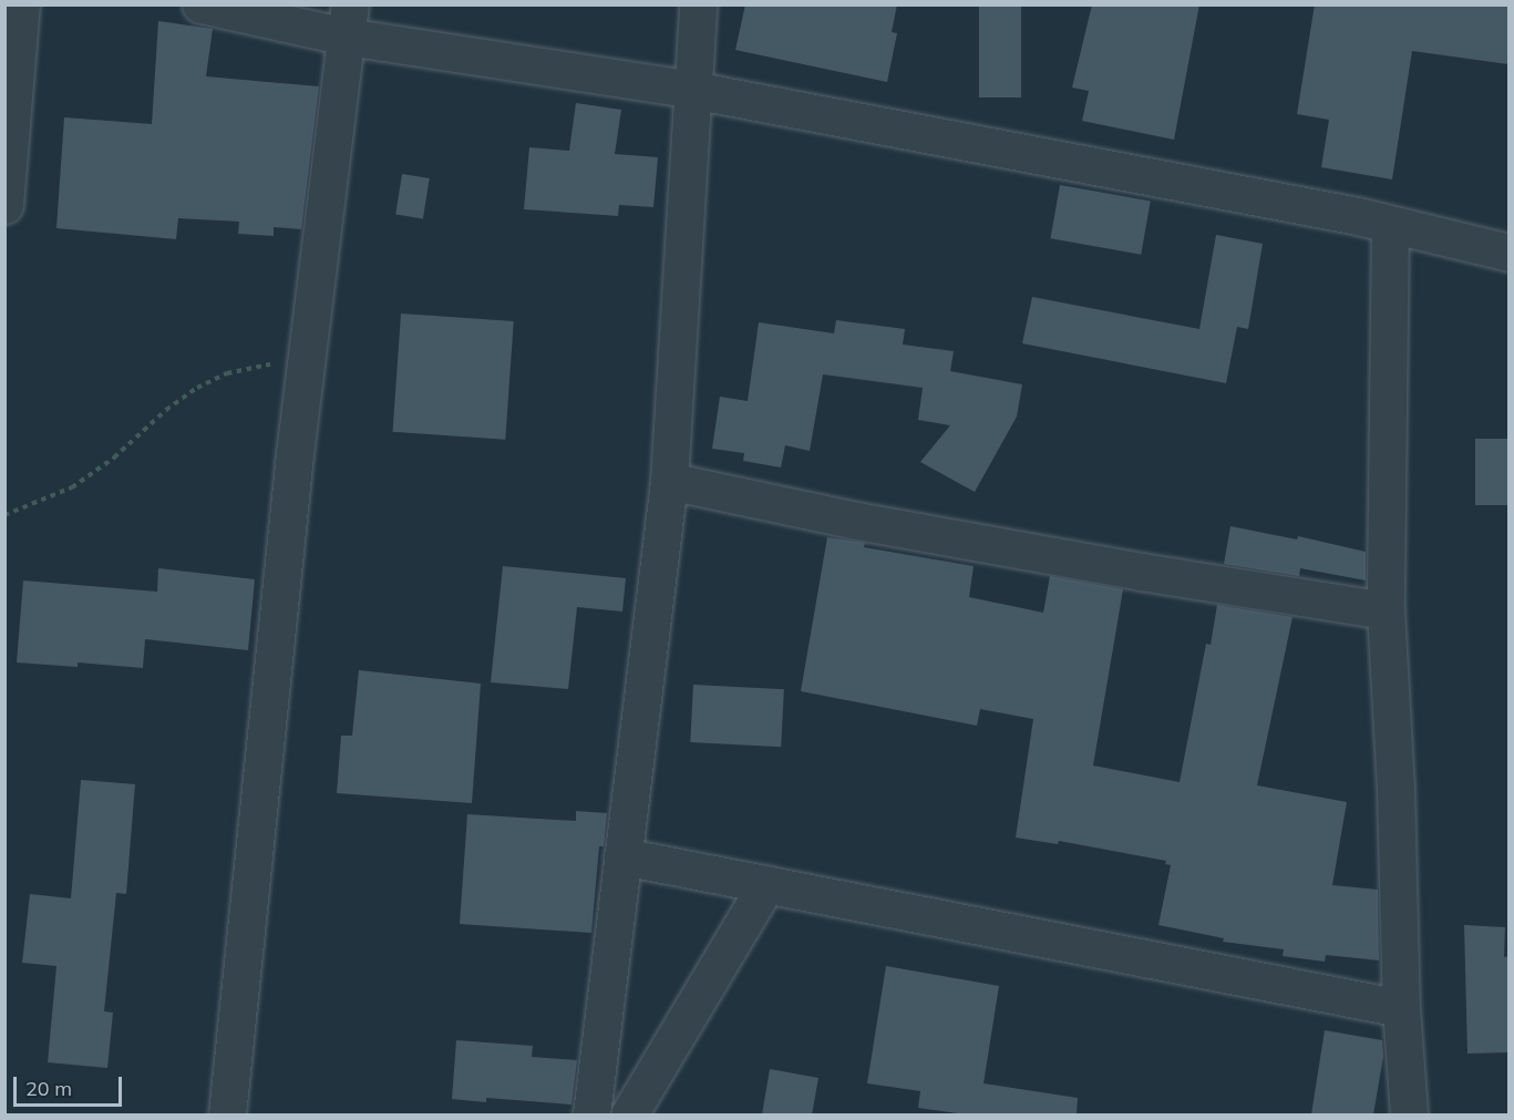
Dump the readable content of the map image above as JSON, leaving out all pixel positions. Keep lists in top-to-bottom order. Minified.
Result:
{"scale_bar":"20 m"}
